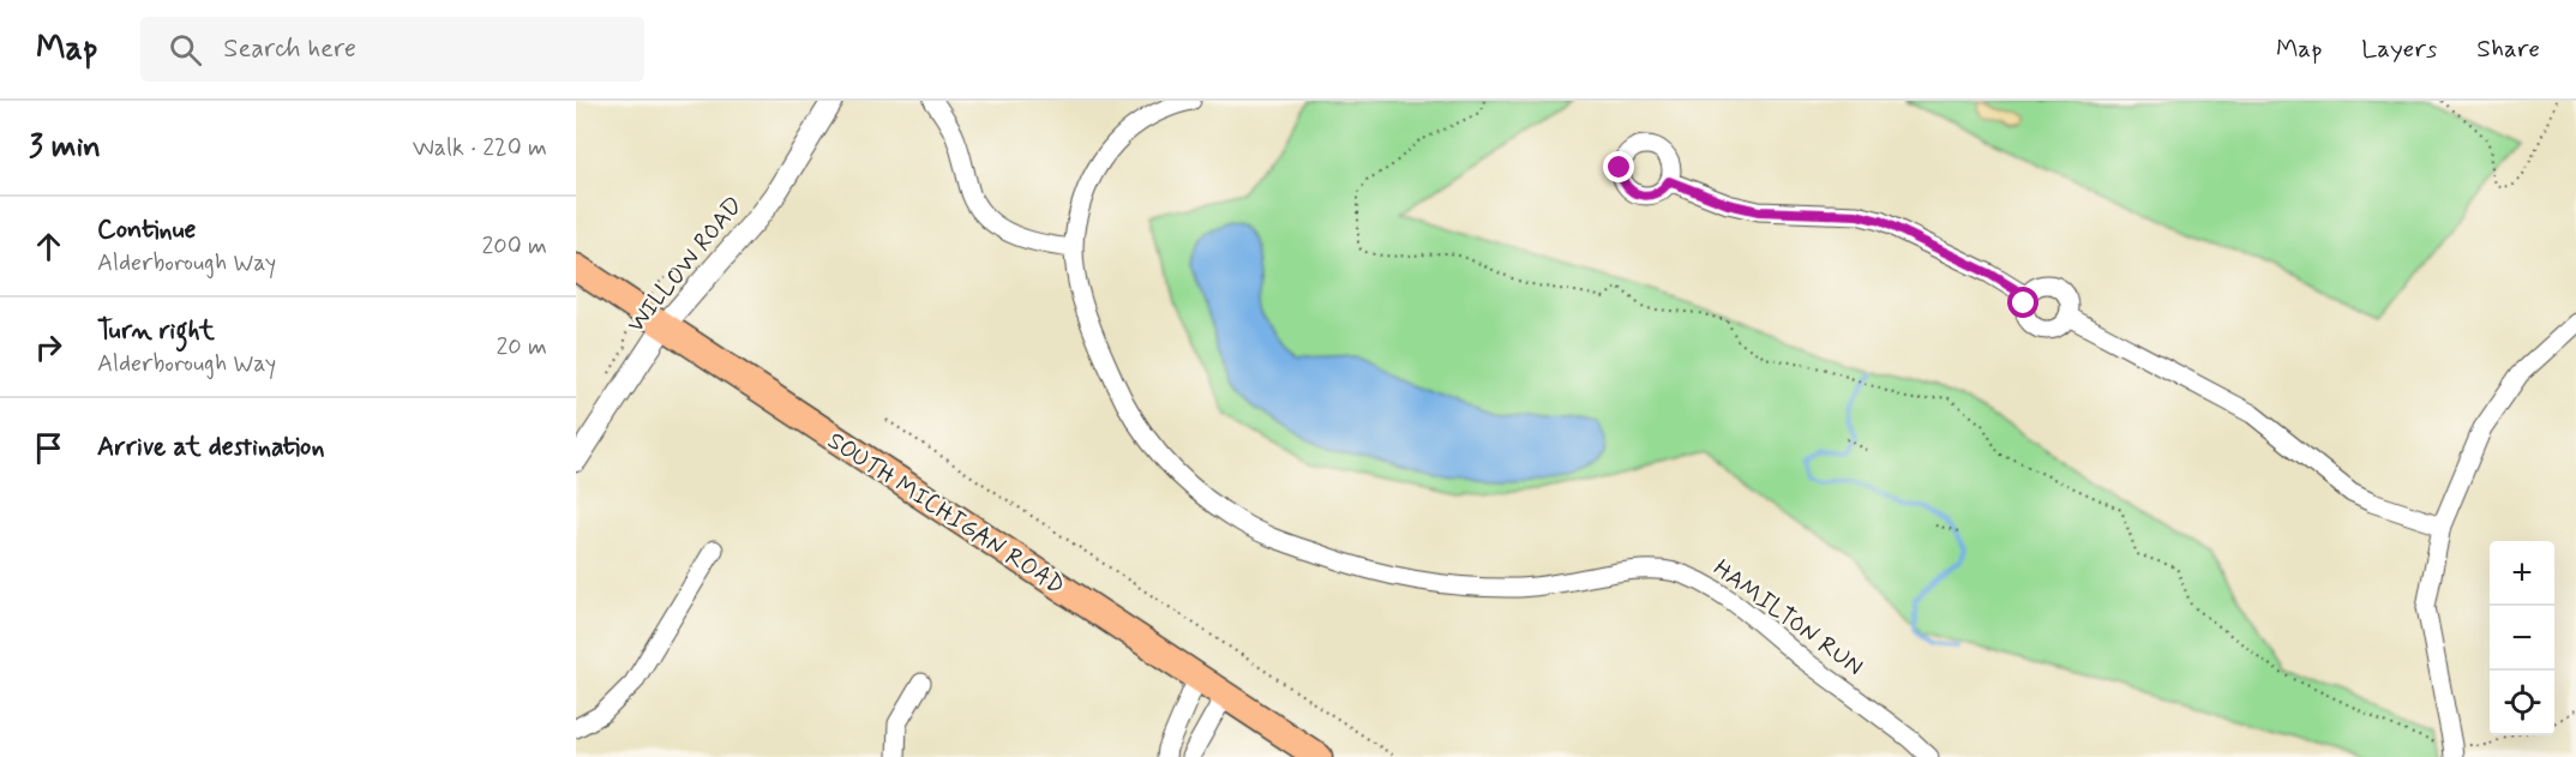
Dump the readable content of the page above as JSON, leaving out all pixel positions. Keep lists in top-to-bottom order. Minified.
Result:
{"streets":{"main road":["SOUTH MICHIGAN ROAD"],"street":["WILLOW ROAD","HAMILTON RUN"]},"crossings":[["WILLOW ROAD","SOUTH MICHIGAN ROAD"]],"page":{"header":"Map","search":"Search here","nav":["Map","Layers","Share"],"heading":["3 min","Walk · 220 m"],"list":[["Continue","Alderborough Way","200 m"],["Turn right","Alderborough Way","20 m"],"Arrive at destination"],"map_buttons":["+","−"]}}
